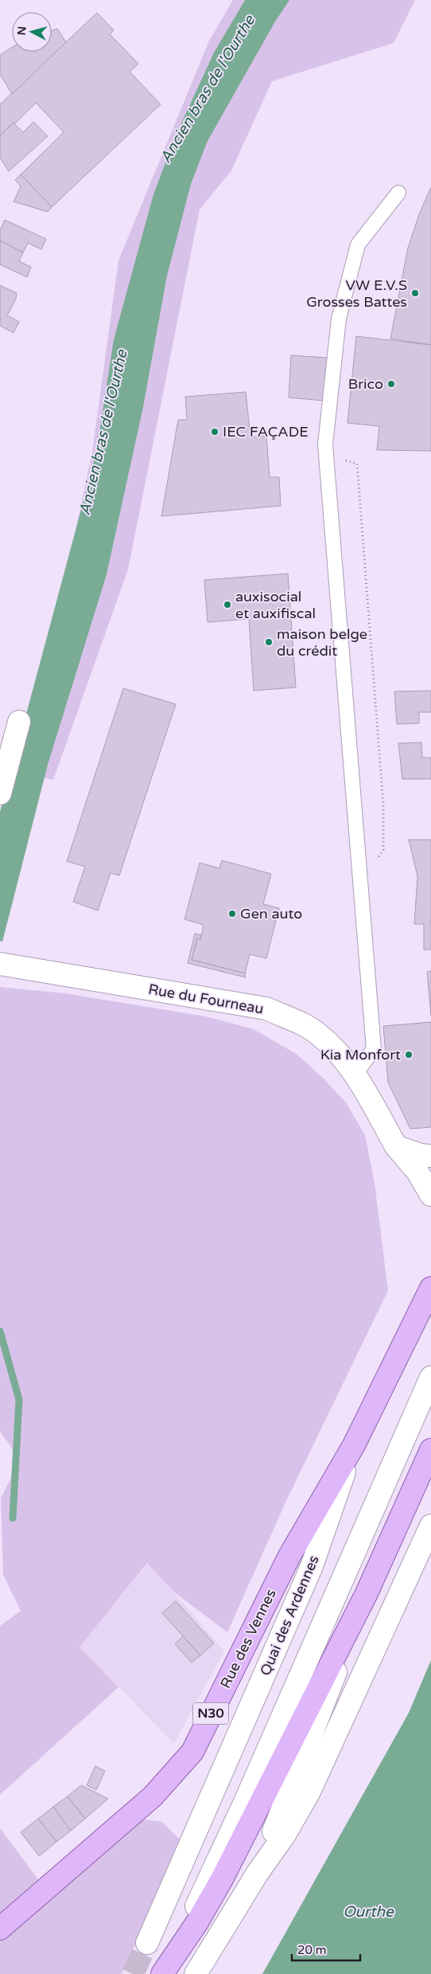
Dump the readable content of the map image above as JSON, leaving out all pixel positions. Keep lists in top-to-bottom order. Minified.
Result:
{"streets":{"main road":["Rue du Fourneau","Quai des Ardennes","Rue des Vennes","N30"]},"crossings":[["Quai des Ardennes","Rue des Vennes"]],"water":["Ancien bras de l'Ourthe","Ourthe"],"places":["VW E.V.S Grosses Battes","Brico","IEC FAÇADE","auxisocial et auxifiscal","maison belge du crédit","Gen auto","Kia Monfort"],"scale_bar":"20 m","north":"left"}
